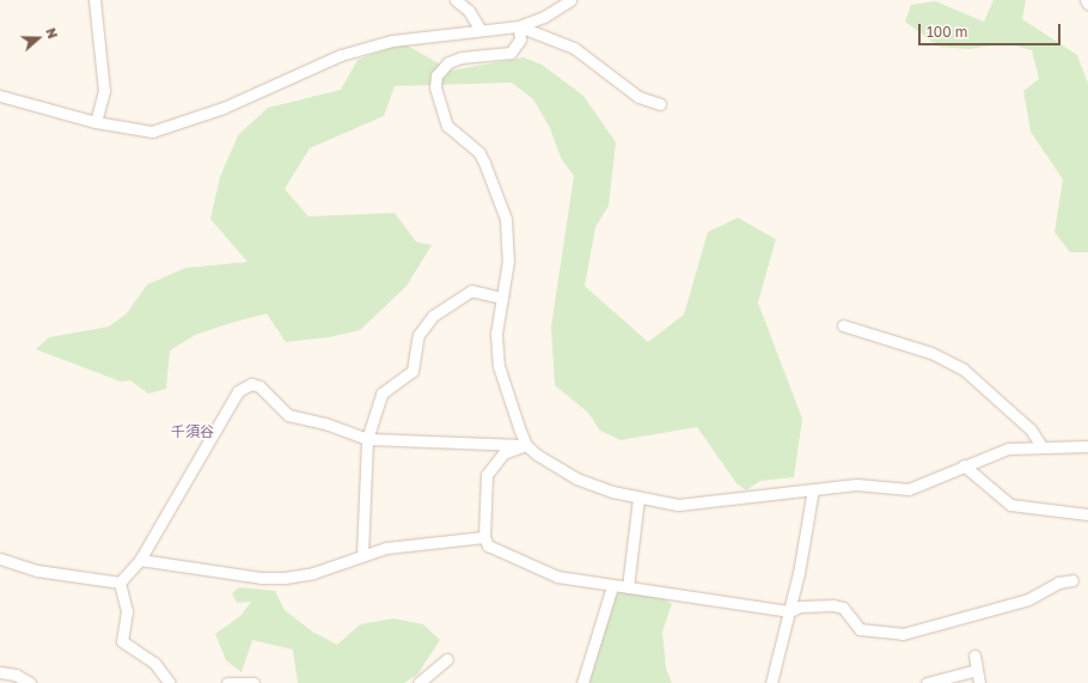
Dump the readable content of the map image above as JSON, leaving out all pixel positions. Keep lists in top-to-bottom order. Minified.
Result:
{"districts":["千須谷"],"scale_bar":"100 m","north":"right"}
